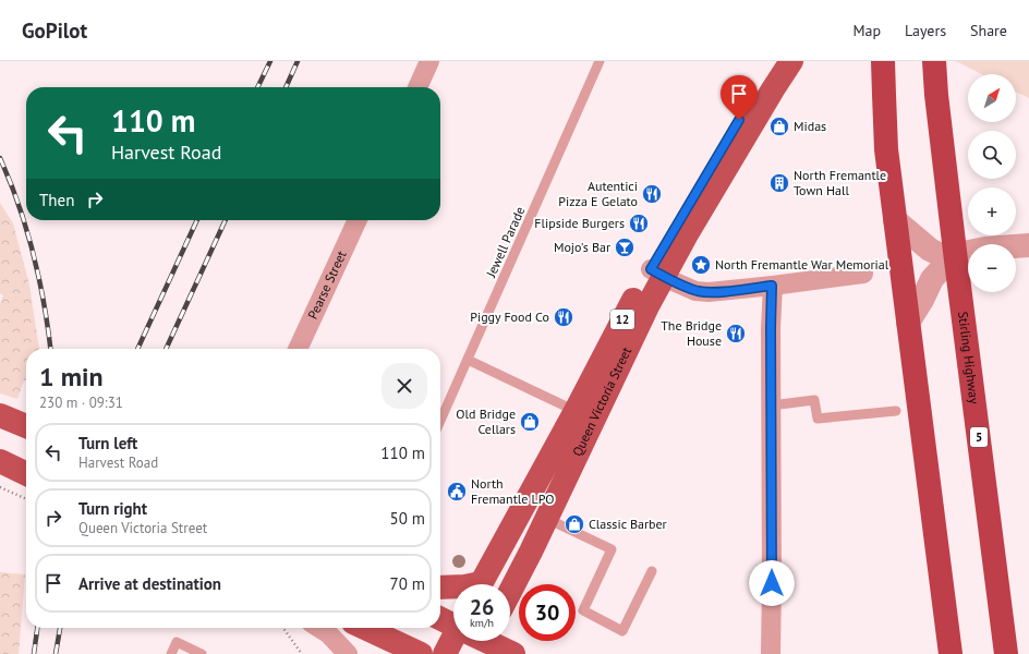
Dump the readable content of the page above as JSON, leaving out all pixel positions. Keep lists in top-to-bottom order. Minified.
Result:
{"streets":{"highway":["Stirling Highway","5"],"main road":["12","Queen Victoria Street"],"street":["Pearse Street"],"lane":["Jewell Parade"]},"places":{"shop":["Midas","Old Bridge Cellars","Classic Barber"],"building":["North Fremantle Town Hall"],"restaurant":["Autentici Pizza E Gelato","Flipside Burgers","Piggy Food Co","The Bridge House"],"bar":["Mojo's Bar"],"place":["North Fremantle War Memorial"],"public building":["North Fremantle LPO"]},"north":"top right","page":{"header":"GoPilot","nav":["Map","Layers","Share"],"map_buttons":["+","−"],"turn":["110 m","Harvest Road"],"then":"Then","heading":["1 min","230 m · 09:31"],"list":[{"name":"Turn left","note":"Harvest Road","value":"110 m"},{"name":"Turn right","note":"Queen Victoria Street","value":"50 m"},{"name":"Arrive at destination","value":"70 m"}],"speed":"26 km/h","limit":"30"}}
